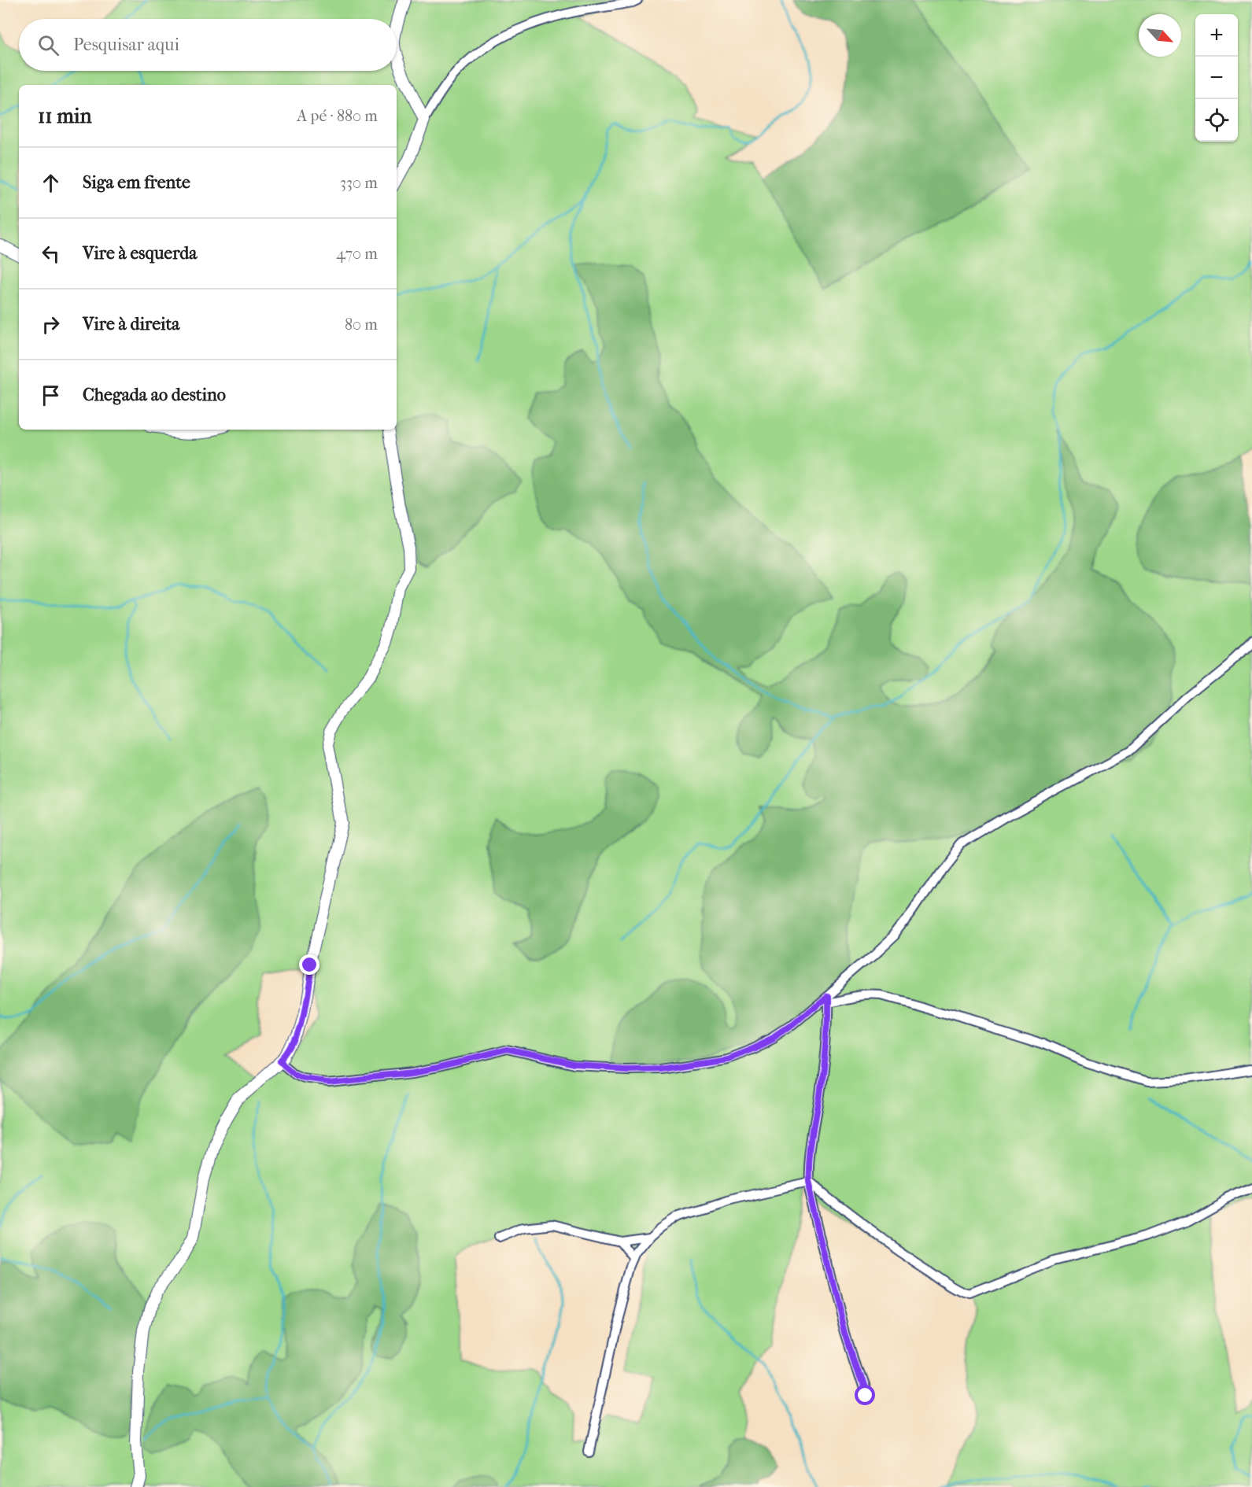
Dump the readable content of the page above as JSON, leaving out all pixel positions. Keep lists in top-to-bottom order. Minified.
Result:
{"north":"bottom right","page":{"map_buttons":["+","−"],"search":"Pesquisar aqui","heading":["11 min","A pé · 880 m"],"list":[["Siga em frente","330 m"],["Vire à esquerda","470 m"],["Vire à direita","80 m"],"Chegada ao destino"]}}
